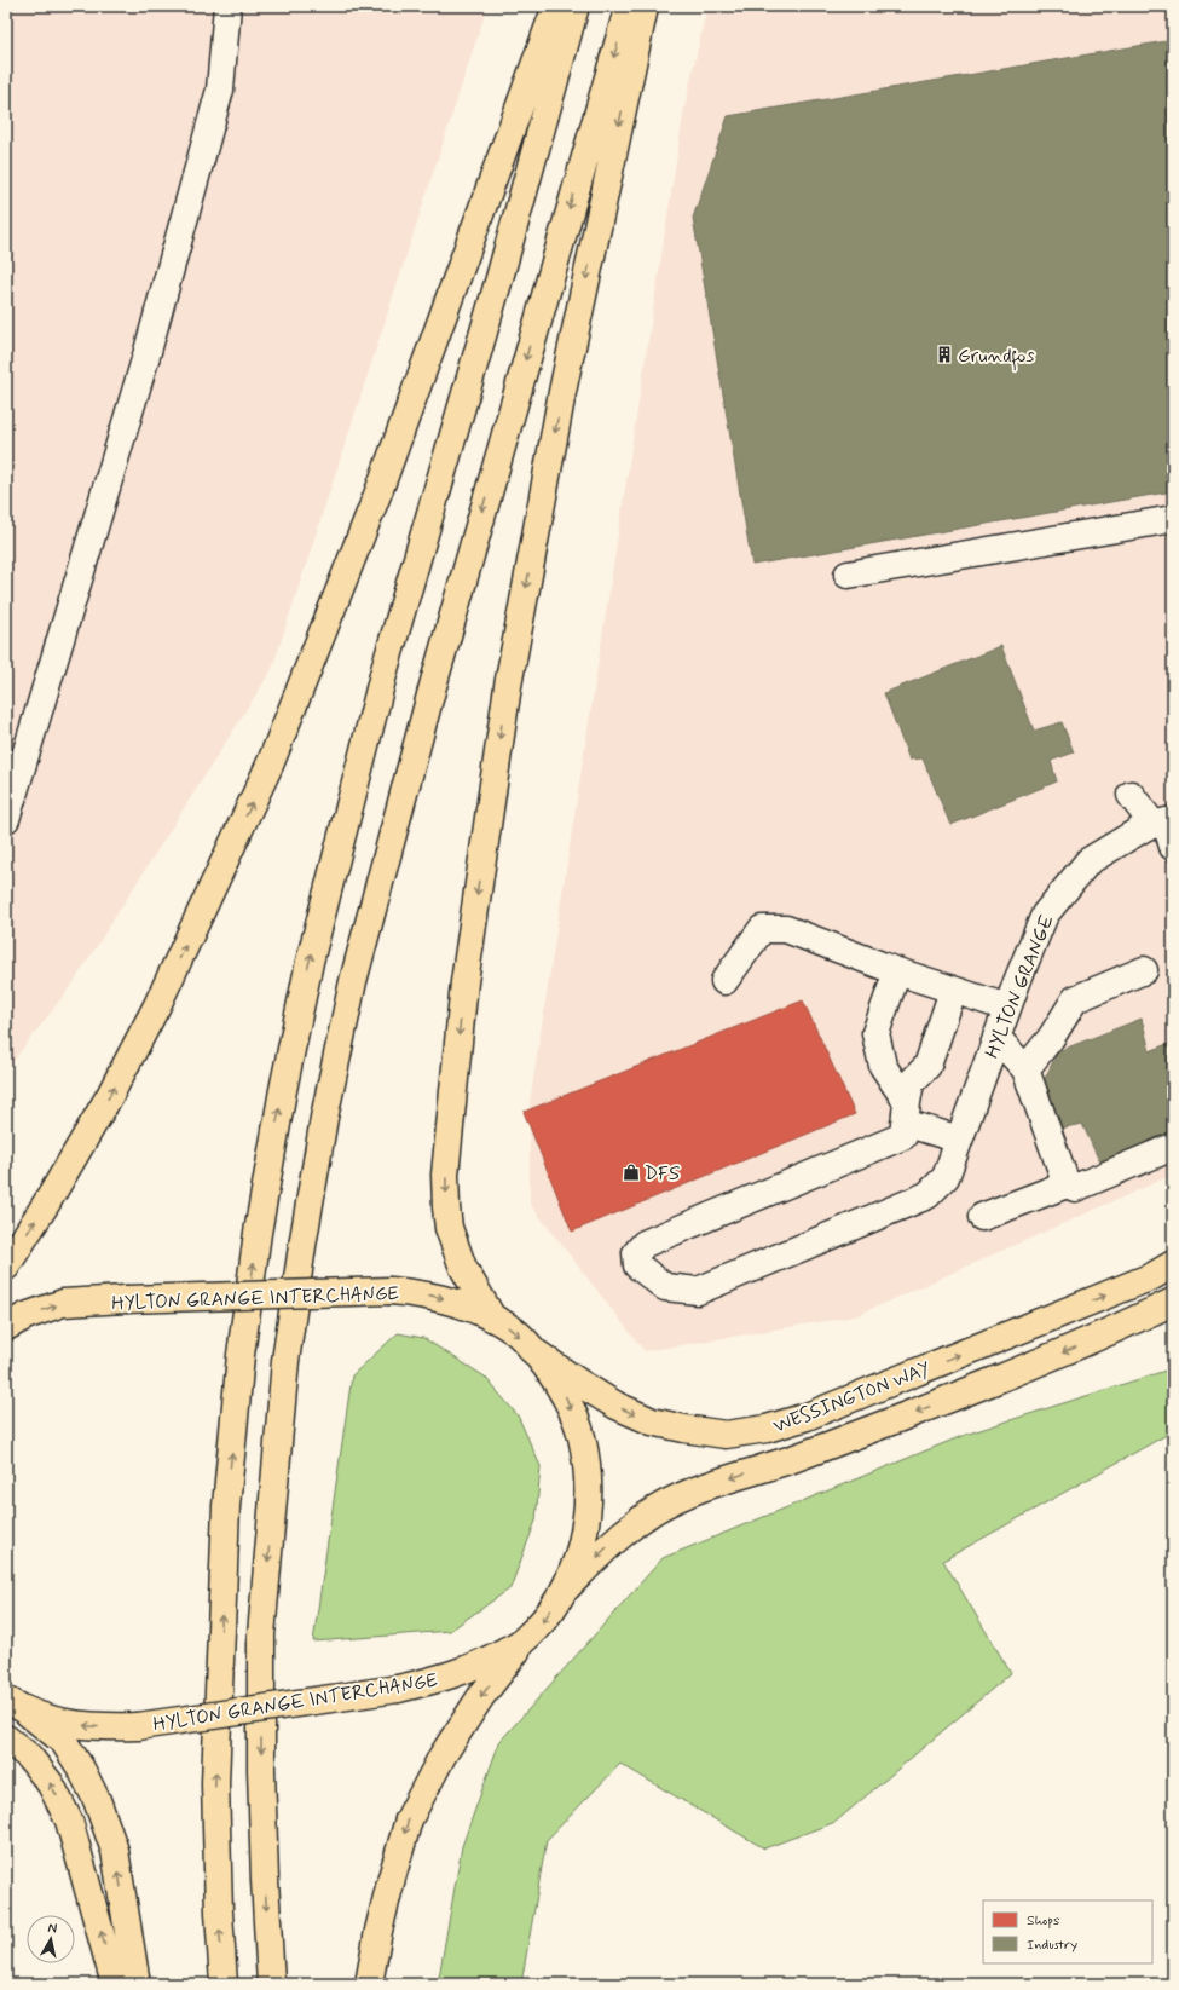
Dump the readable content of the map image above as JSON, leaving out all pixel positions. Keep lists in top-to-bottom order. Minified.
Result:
{"streets":{"highway":["HYLTON GRANGE INTERCHANGE","WESSINGTON WAY"],"street":["HYLTON GRANGE"]},"crossings":[["HYLTON GRANGE INTERCHANGE","WESSINGTON WAY"]],"places":{"building":["Grundfos"],"shop":["DFS"]},"legend":["Shops","Industry"],"north":"top"}
